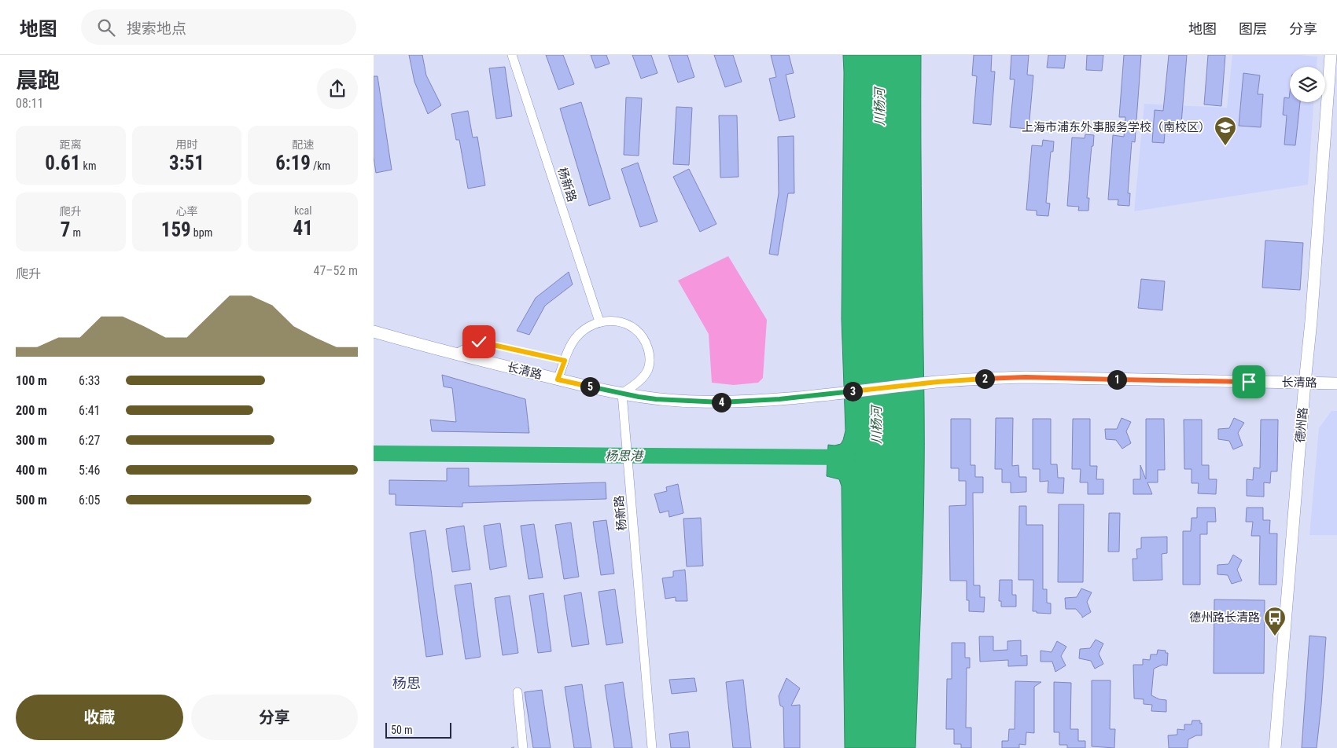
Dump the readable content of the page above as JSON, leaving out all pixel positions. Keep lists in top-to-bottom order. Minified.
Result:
{"streets":{"main road":["长清路","德州路"],"street":["杨新路"]},"crossings":[["杨新路","长清路"],["长清路","德州路"]],"districts":["杨思"],"water":["川杨河","杨思港"],"places":{"school or university":["上海市浦东外事服务学校（南校区）"],"bus stop":["德州路长清路"]},"scale_bar":"50 m","page":{"header":"地图","search":"搜索地点","nav":["地图","图层","分享"],"heading":["晨跑","08:11"],"stats":[["距离","0.61 km"],["用时","3:51"],["配速","6:19 /km"],["爬升","7 m"],["心率","159 bpm"],["kcal","41"]],"chart":["爬升","47–52 m"],"list":[{"name":"100 m","note":"6:33"},{"name":"200 m","note":"6:41"},{"name":"300 m","note":"6:27"},{"name":"400 m","note":"5:46"},{"name":"500 m","note":"6:05"}],"pins":["2","1","5","3","4"],"buttons":["收藏","分享"],"scale":"50 m"}}
